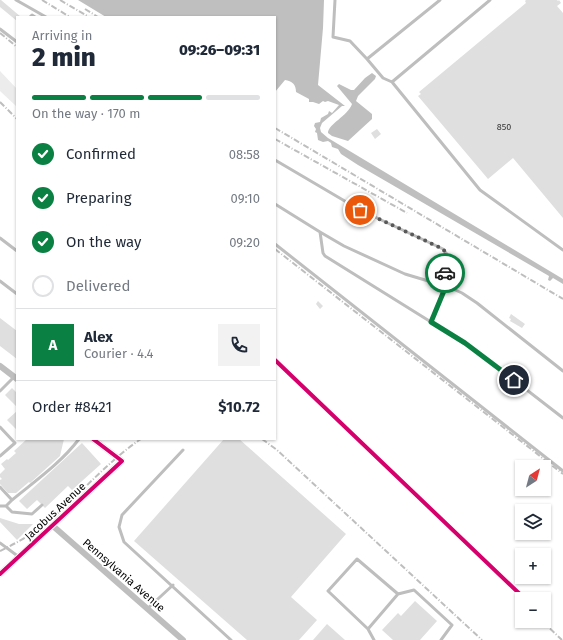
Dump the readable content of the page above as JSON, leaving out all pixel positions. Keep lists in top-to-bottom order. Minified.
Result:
{"streets":{"street":["Jacobus Avenue","Pennsylvania Avenue"]},"crossings":[["Jacobus Avenue","Pennsylvania Avenue"]],"house_numbers":["850"],"north":"top right","page":{"heading":["2 min","Arriving in","09:26–09:31"],"panel":["Alex","Courier · 4.4","Order #8421","$10.72"],"bar":"On the way · 170 m","list":[["Confirmed","08:58"],["Preparing","09:10"],["On the way","09:20"],"Delivered"],"round":"A","map_buttons":["+","−"]}}
